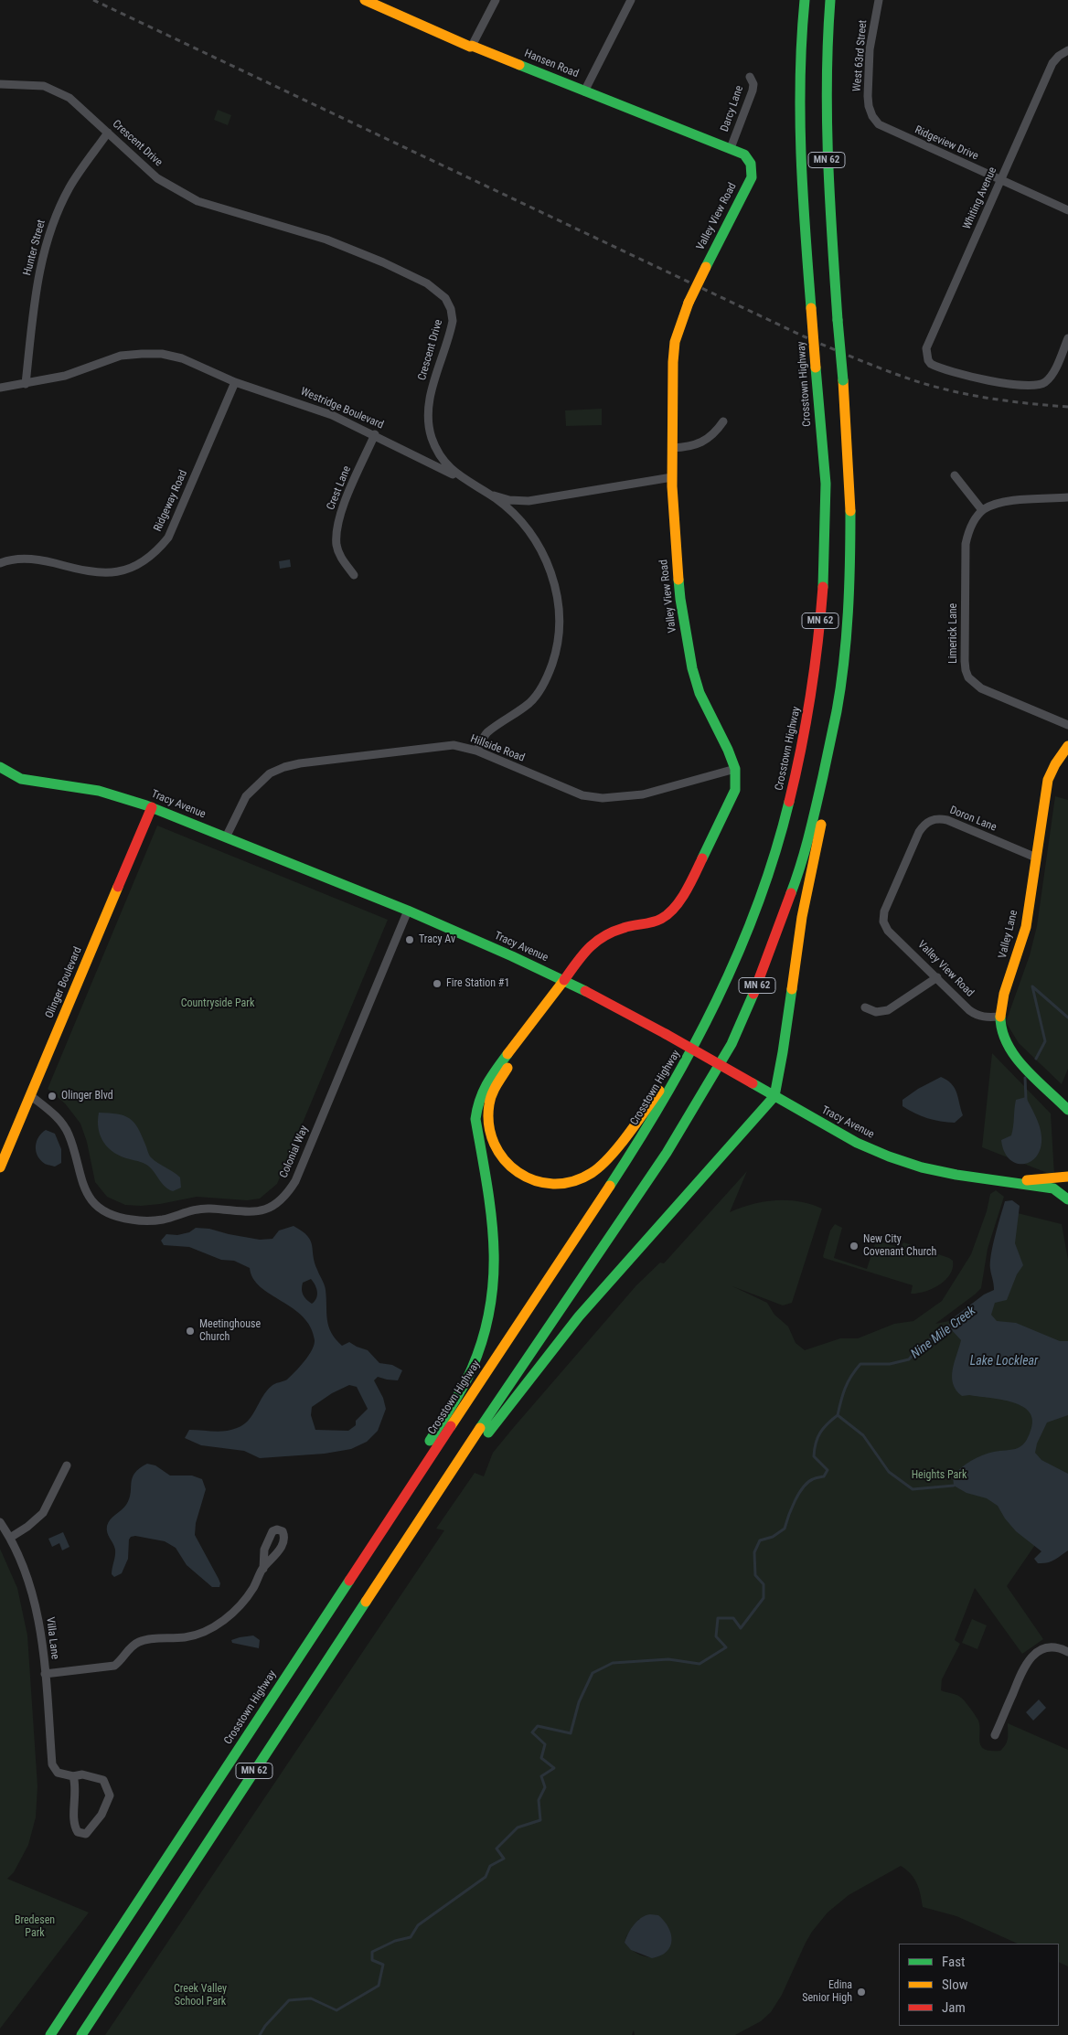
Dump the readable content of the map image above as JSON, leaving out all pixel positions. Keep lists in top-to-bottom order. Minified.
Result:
{"streets":{"main road":["Hansen Road","MN 62","Valley View Road","Crosstown Highway","Tracy Avenue","Valley Lane","Olinger Boulevard"],"street":["West 63rd Street","Darcy Lane","Crescent Drive","Ridgeview Drive","Whiting Avenue","Hunter Street","Westridge Boulevard","Crest Lane","Ridgeway Road","Limerick Lane","Hillside Road","Doron Lane","Colonial Way","Villa Lane"]},"crossings":[["West 63rd Street","Ridgeview Drive"],["Hansen Road","Darcy Lane"],["Hansen Road","Valley View Road"],["Darcy Lane","Valley View Road"],["Crescent Drive","Hunter Street"],["Crescent Drive","Westridge Boulevard"],["Crescent Drive","Hillside Road"],["Ridgeview Drive","Whiting Avenue"],["Valley View Road","Westridge Boulevard"],["Valley View Road","Hillside Road"],["Valley View Road","Tracy Avenue"],["Valley View Road","Doron Lane"],["Valley View Road","Valley Lane"],["Hunter Street","Westridge Boulevard"],["Westridge Boulevard","Crest Lane"],["Westridge Boulevard","Ridgeway Road"],["Hillside Road","Tracy Avenue"],["Tracy Avenue","Olinger Boulevard"],["Tracy Avenue","Colonial Way"],["Doron Lane","Valley Lane"],["Olinger Boulevard","Colonial Way"]],"water":["Nine Mile Creek","Lake Locklear"],"parks":["Countryside Park","Heights Park","Bredesen Park","Creek Valley School Park"],"places":["Tracy Av","Fire Station #1","Olinger Blvd","New City Covenant Church","Meetinghouse Church","Edina Senior High"],"legend":["Fast","Slow","Jam"]}
